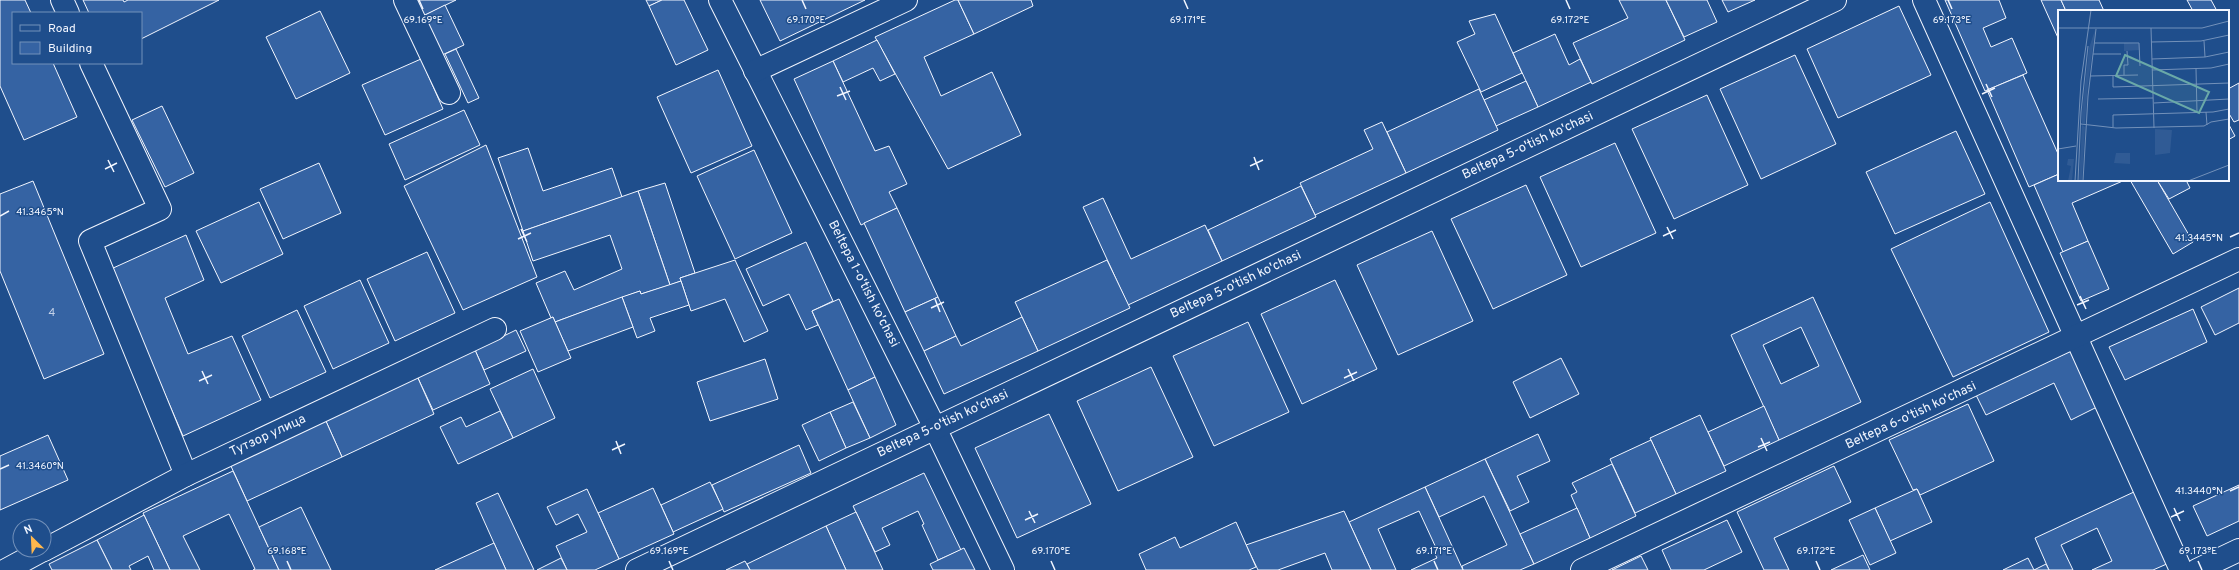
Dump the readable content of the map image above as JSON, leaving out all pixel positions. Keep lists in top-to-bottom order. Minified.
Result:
{"streets":{"street":["Beltepa 5-o'tish ko'chasi","Beltepa 1-o'tish ko'chasi","Beltepa 6-o'tish ko'chasi","Тутзор улица"]},"crossings":[["Beltepa 5-o'tish ko'chasi","Beltepa 1-o'tish ko'chasi"]],"house_numbers":["4"],"legend":["Road","Building"],"north":"top left","coordinates":["69.173°E","69.169°E","69.170°E","69.171°E","69.172°E","41.3465°N","41.3445°N","41.3460°N","41.3440°N","69.168°E"]}
